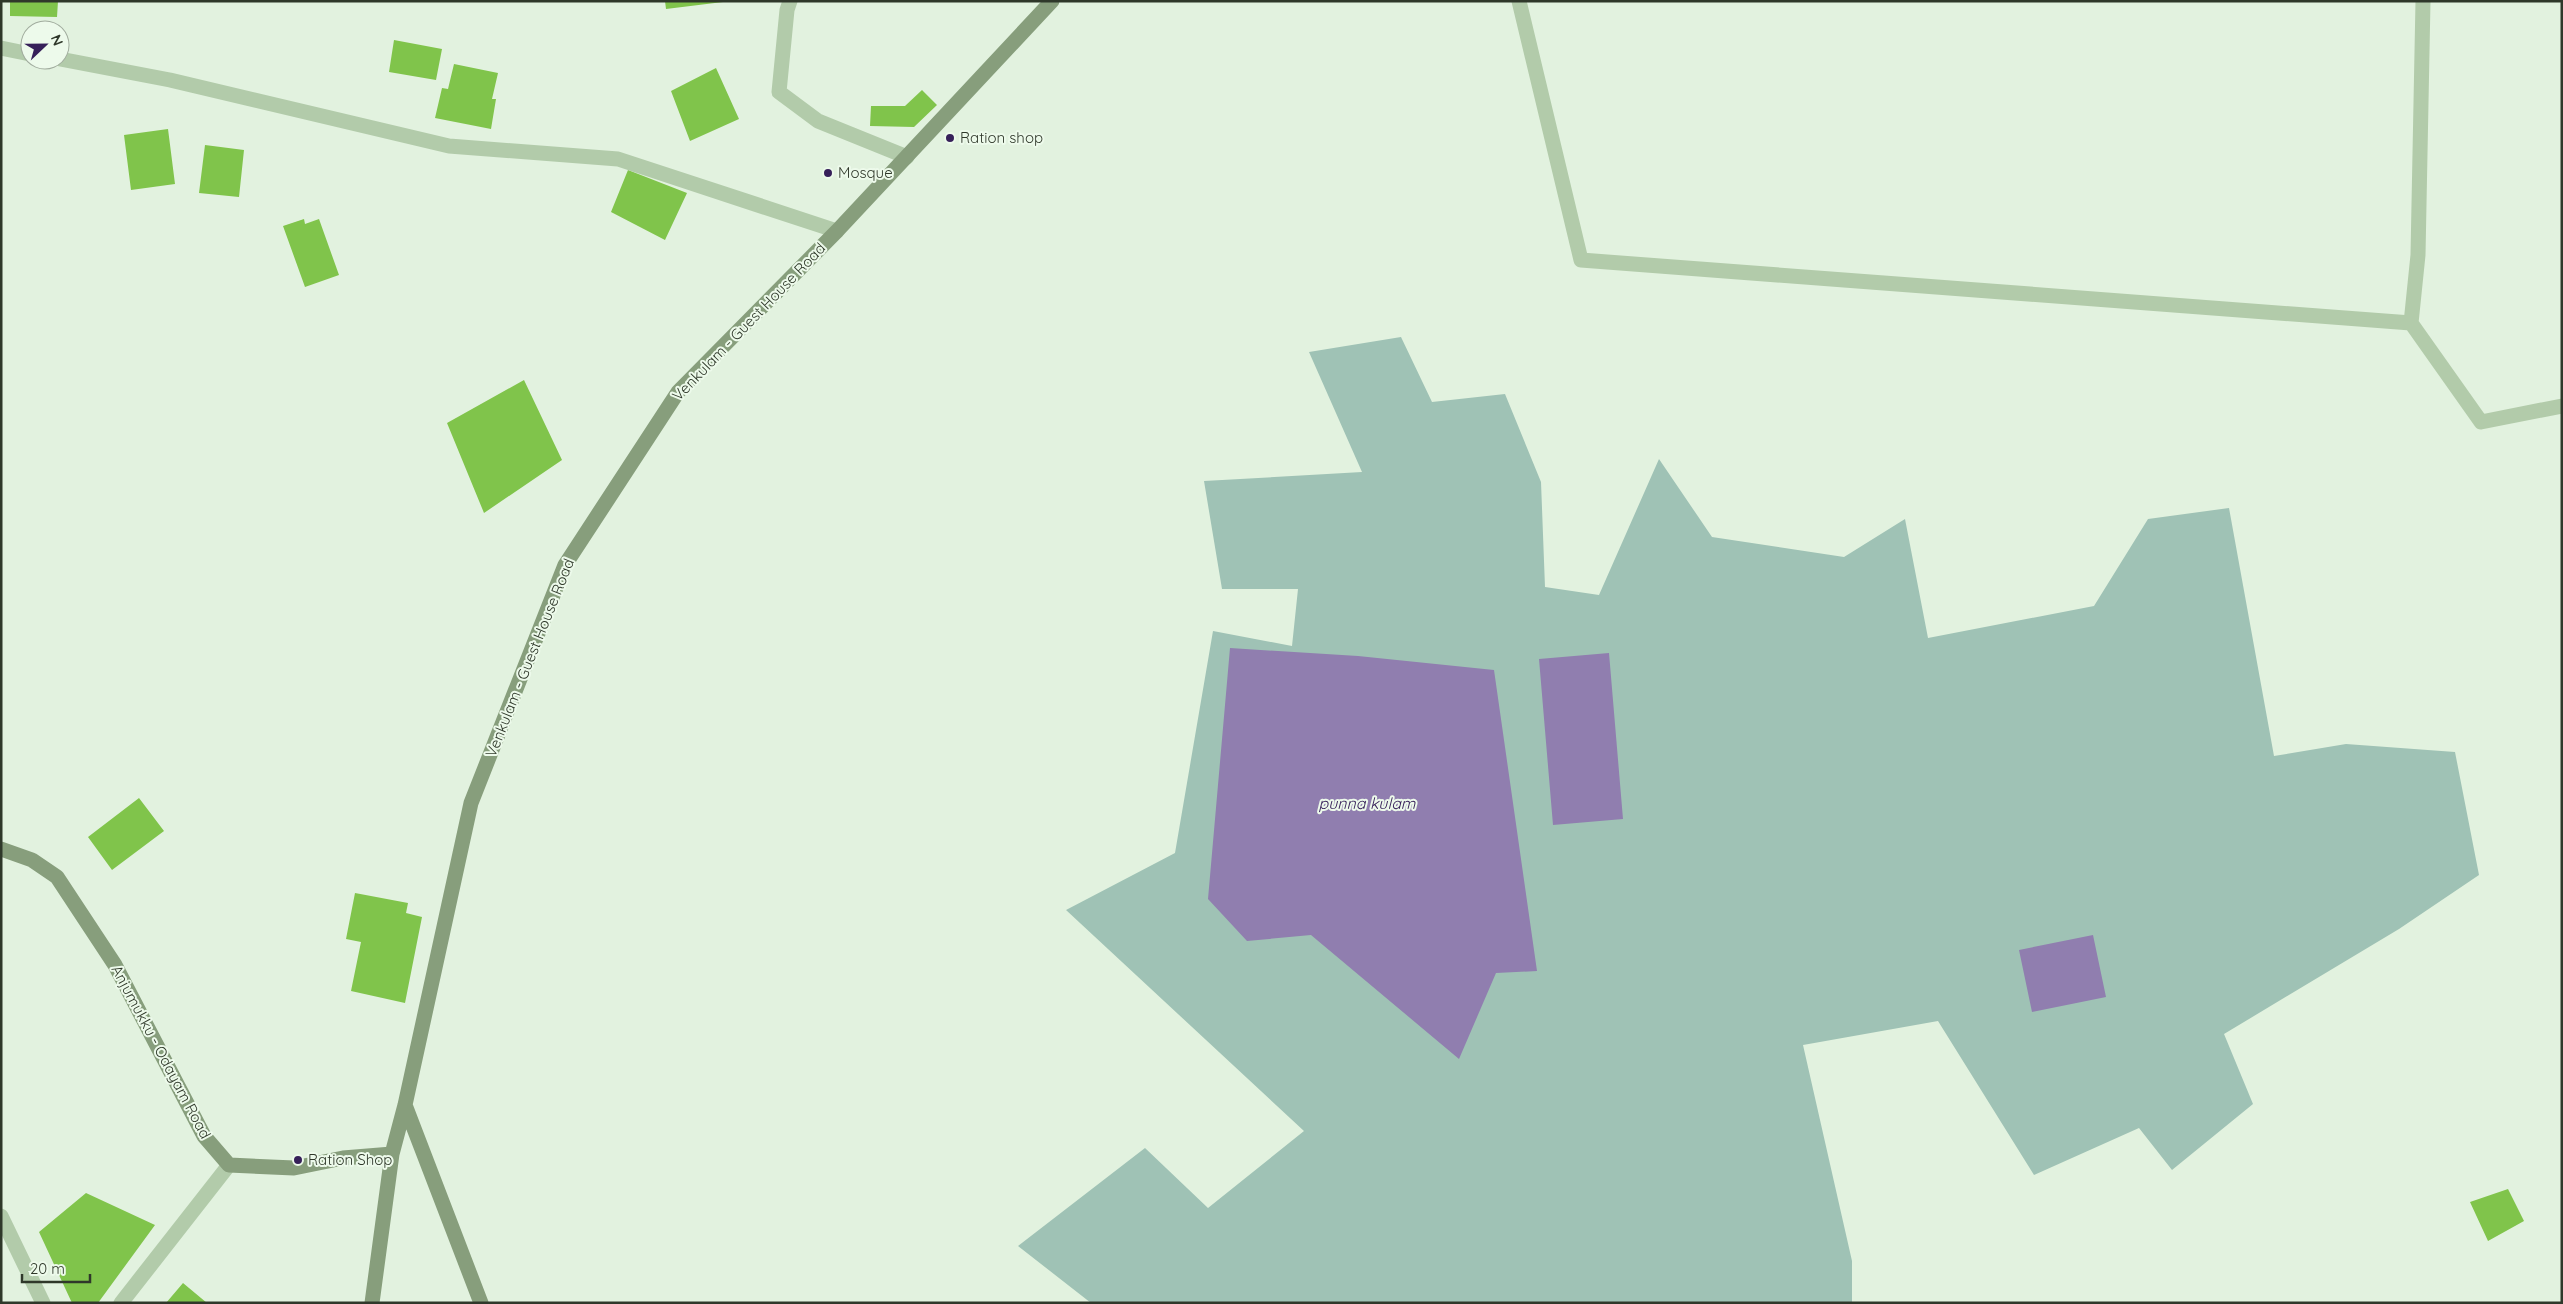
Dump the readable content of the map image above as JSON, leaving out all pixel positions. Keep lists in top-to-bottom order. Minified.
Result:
{"streets":{"main road":["Venkulam - Guest House Road","Anjumukku - Odayam Road"]},"water":["punna kulam"],"places":["Ration shop","Mosque","Ration Shop"],"scale_bar":"20 m","north":"right"}
